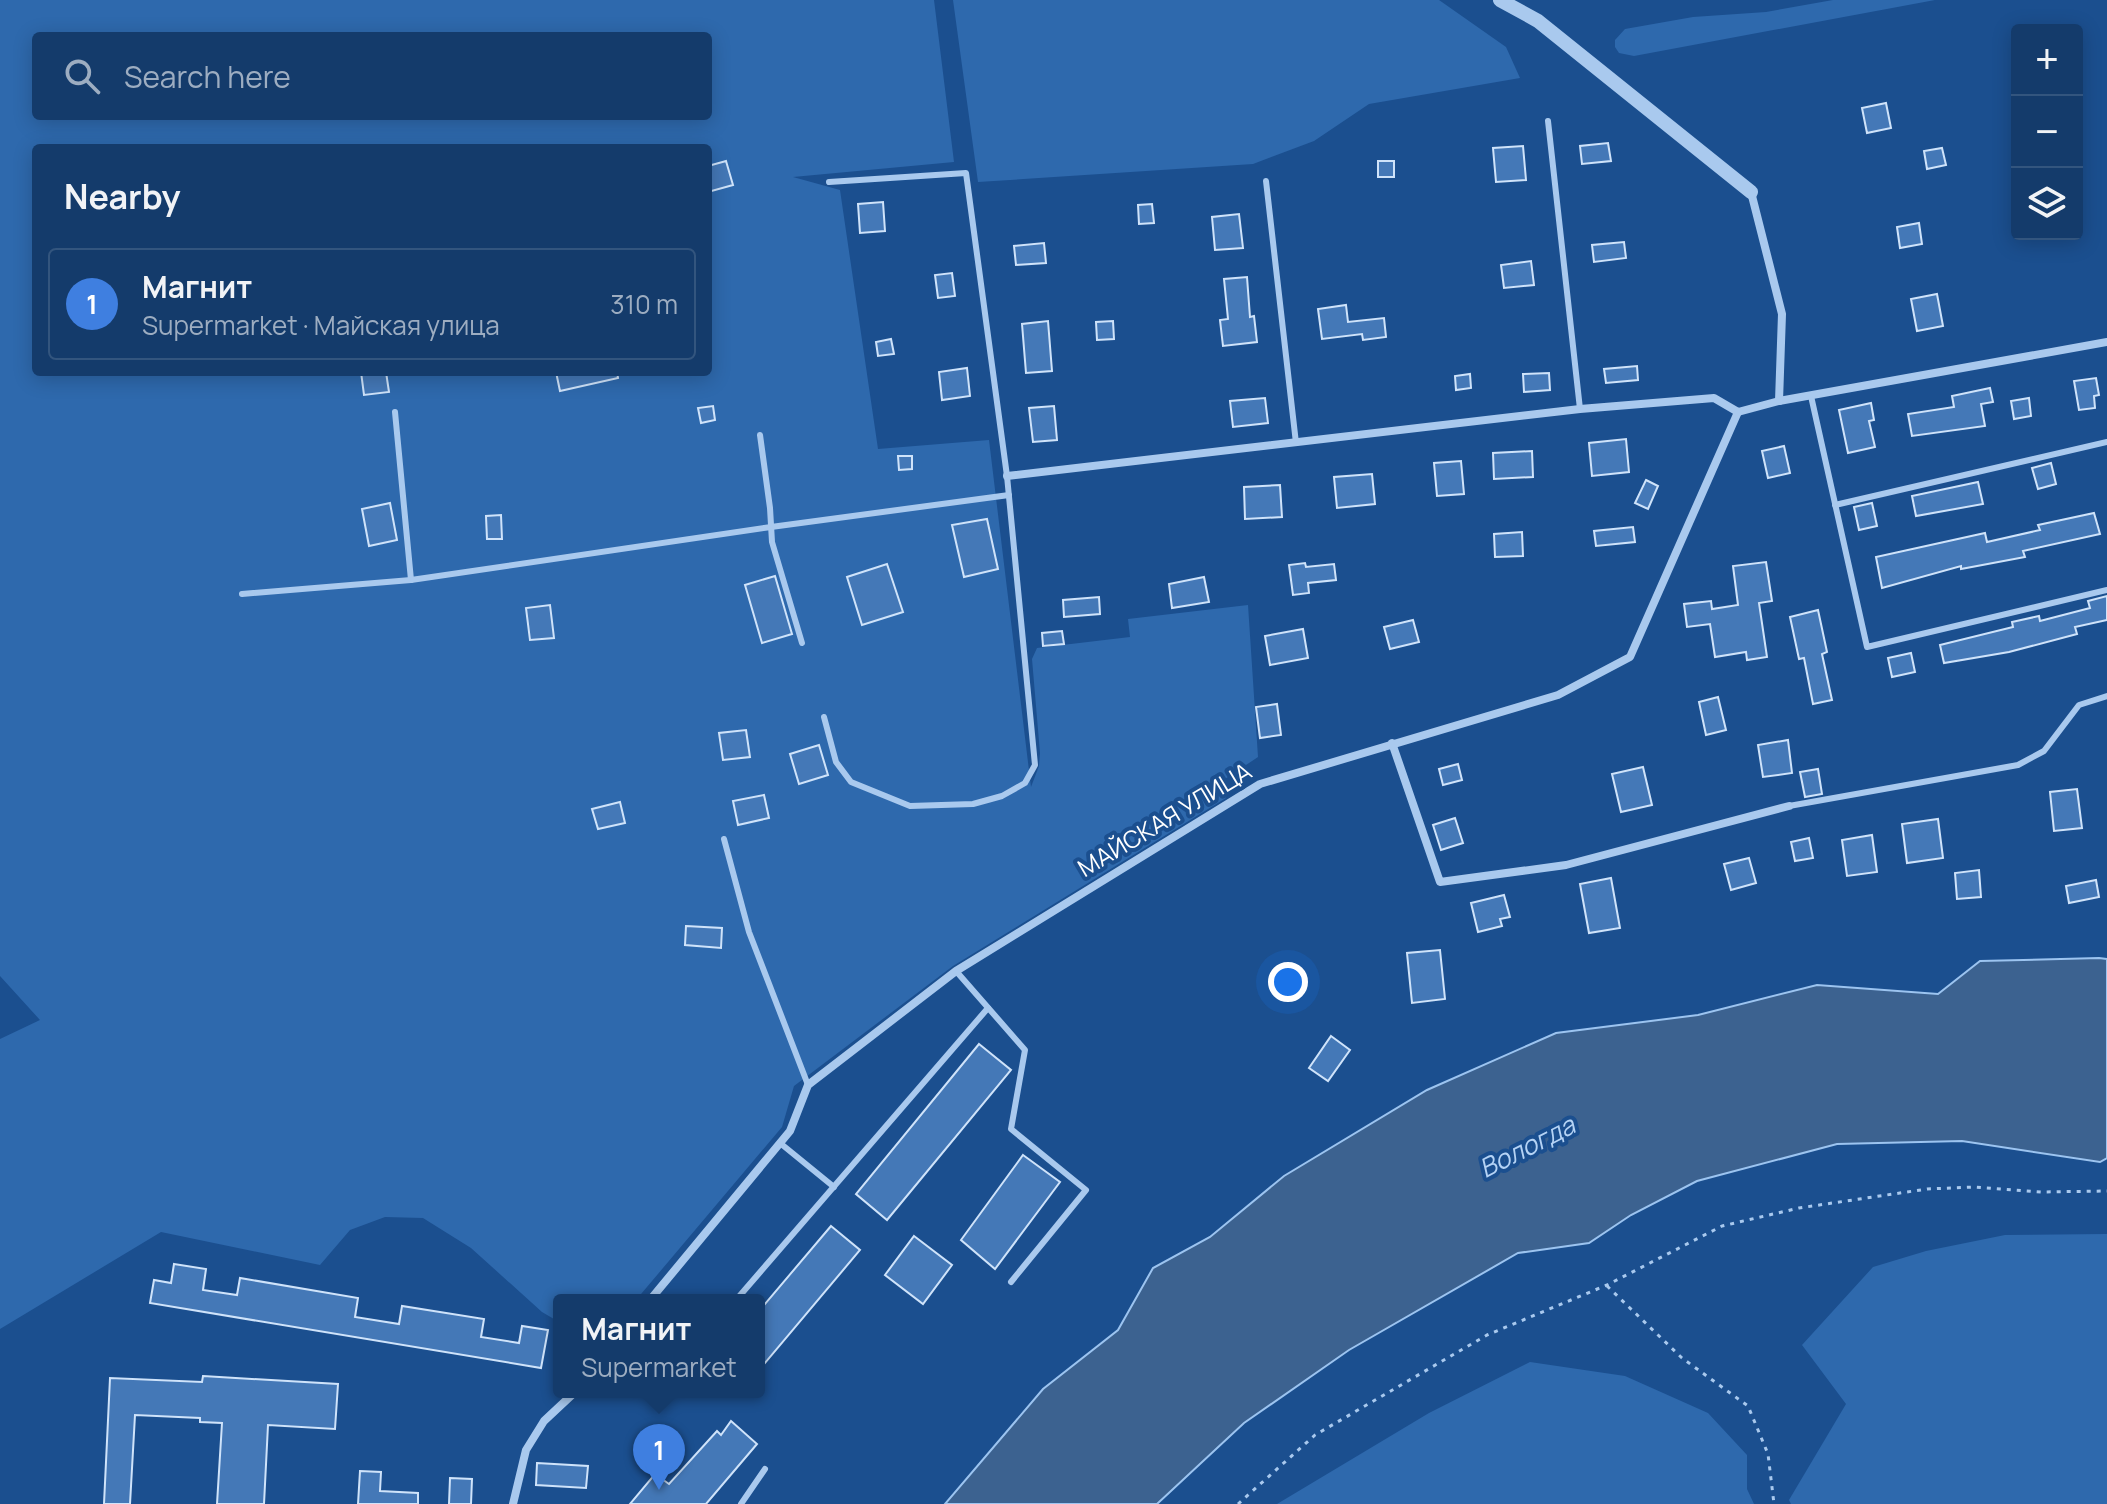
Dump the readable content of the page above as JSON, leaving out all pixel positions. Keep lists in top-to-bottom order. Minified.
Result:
{"streets":{"street":["МАЙСКАЯ УЛИЦА"]},"water":["Вологда"],"page":{"map_buttons":["+","−"],"search":"Search here","heading":"Nearby","list":[{"mark":"1","name":"Магнит","note":"Supermarket · Майская улица","value":"310 m"}],"popup":["Магнит","Supermarket"],"pins":"1"}}
